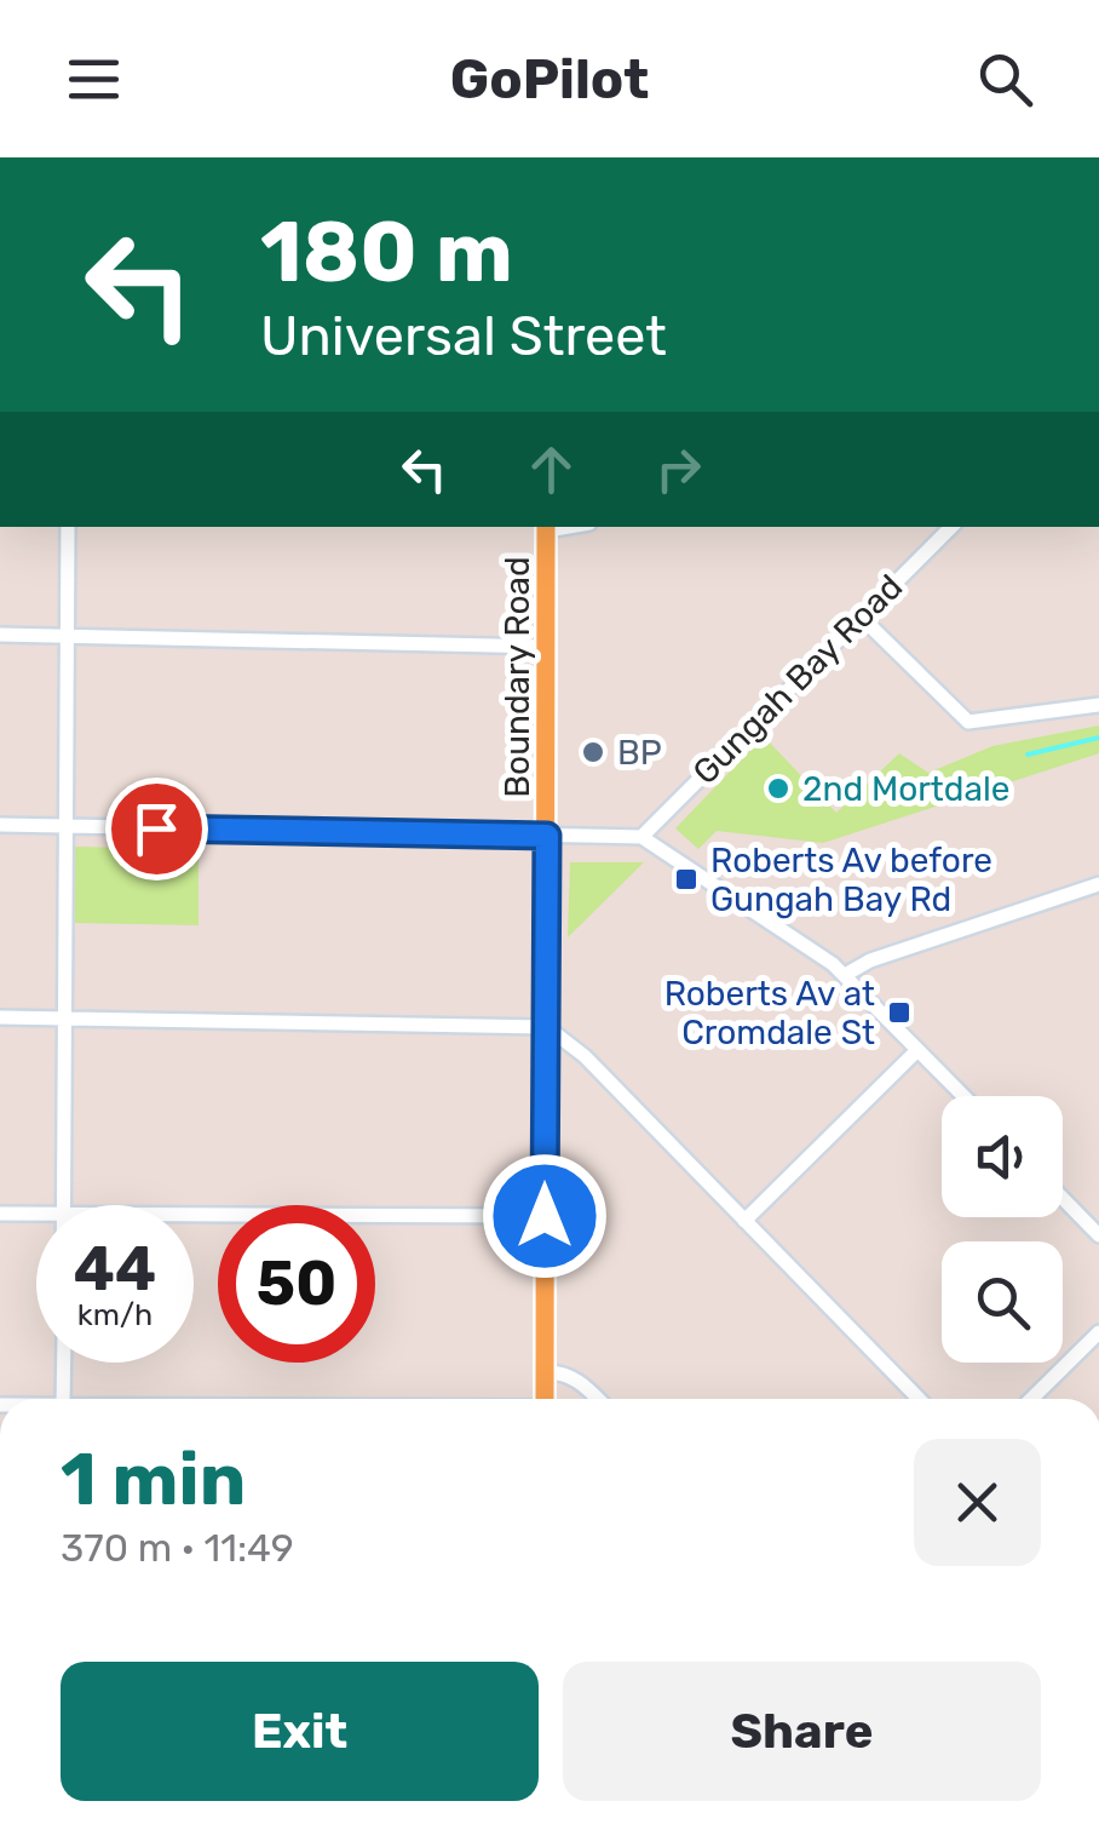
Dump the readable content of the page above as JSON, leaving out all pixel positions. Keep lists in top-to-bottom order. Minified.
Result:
{"streets":{"main road":["Boundary Road"],"street":["Gungah Bay Road"]},"places":{"other":["BP","2nd Mortdale"],"transit":["Roberts Av before Gungah Bay Rd","Roberts Av at Cromdale St"]},"page":{"header":"GoPilot","turn":["180 m","Universal Street"],"speed":"44 km/h","limit":"50","heading":["1 min","370 m · 11:49"],"buttons":["Exit","Share"]}}
